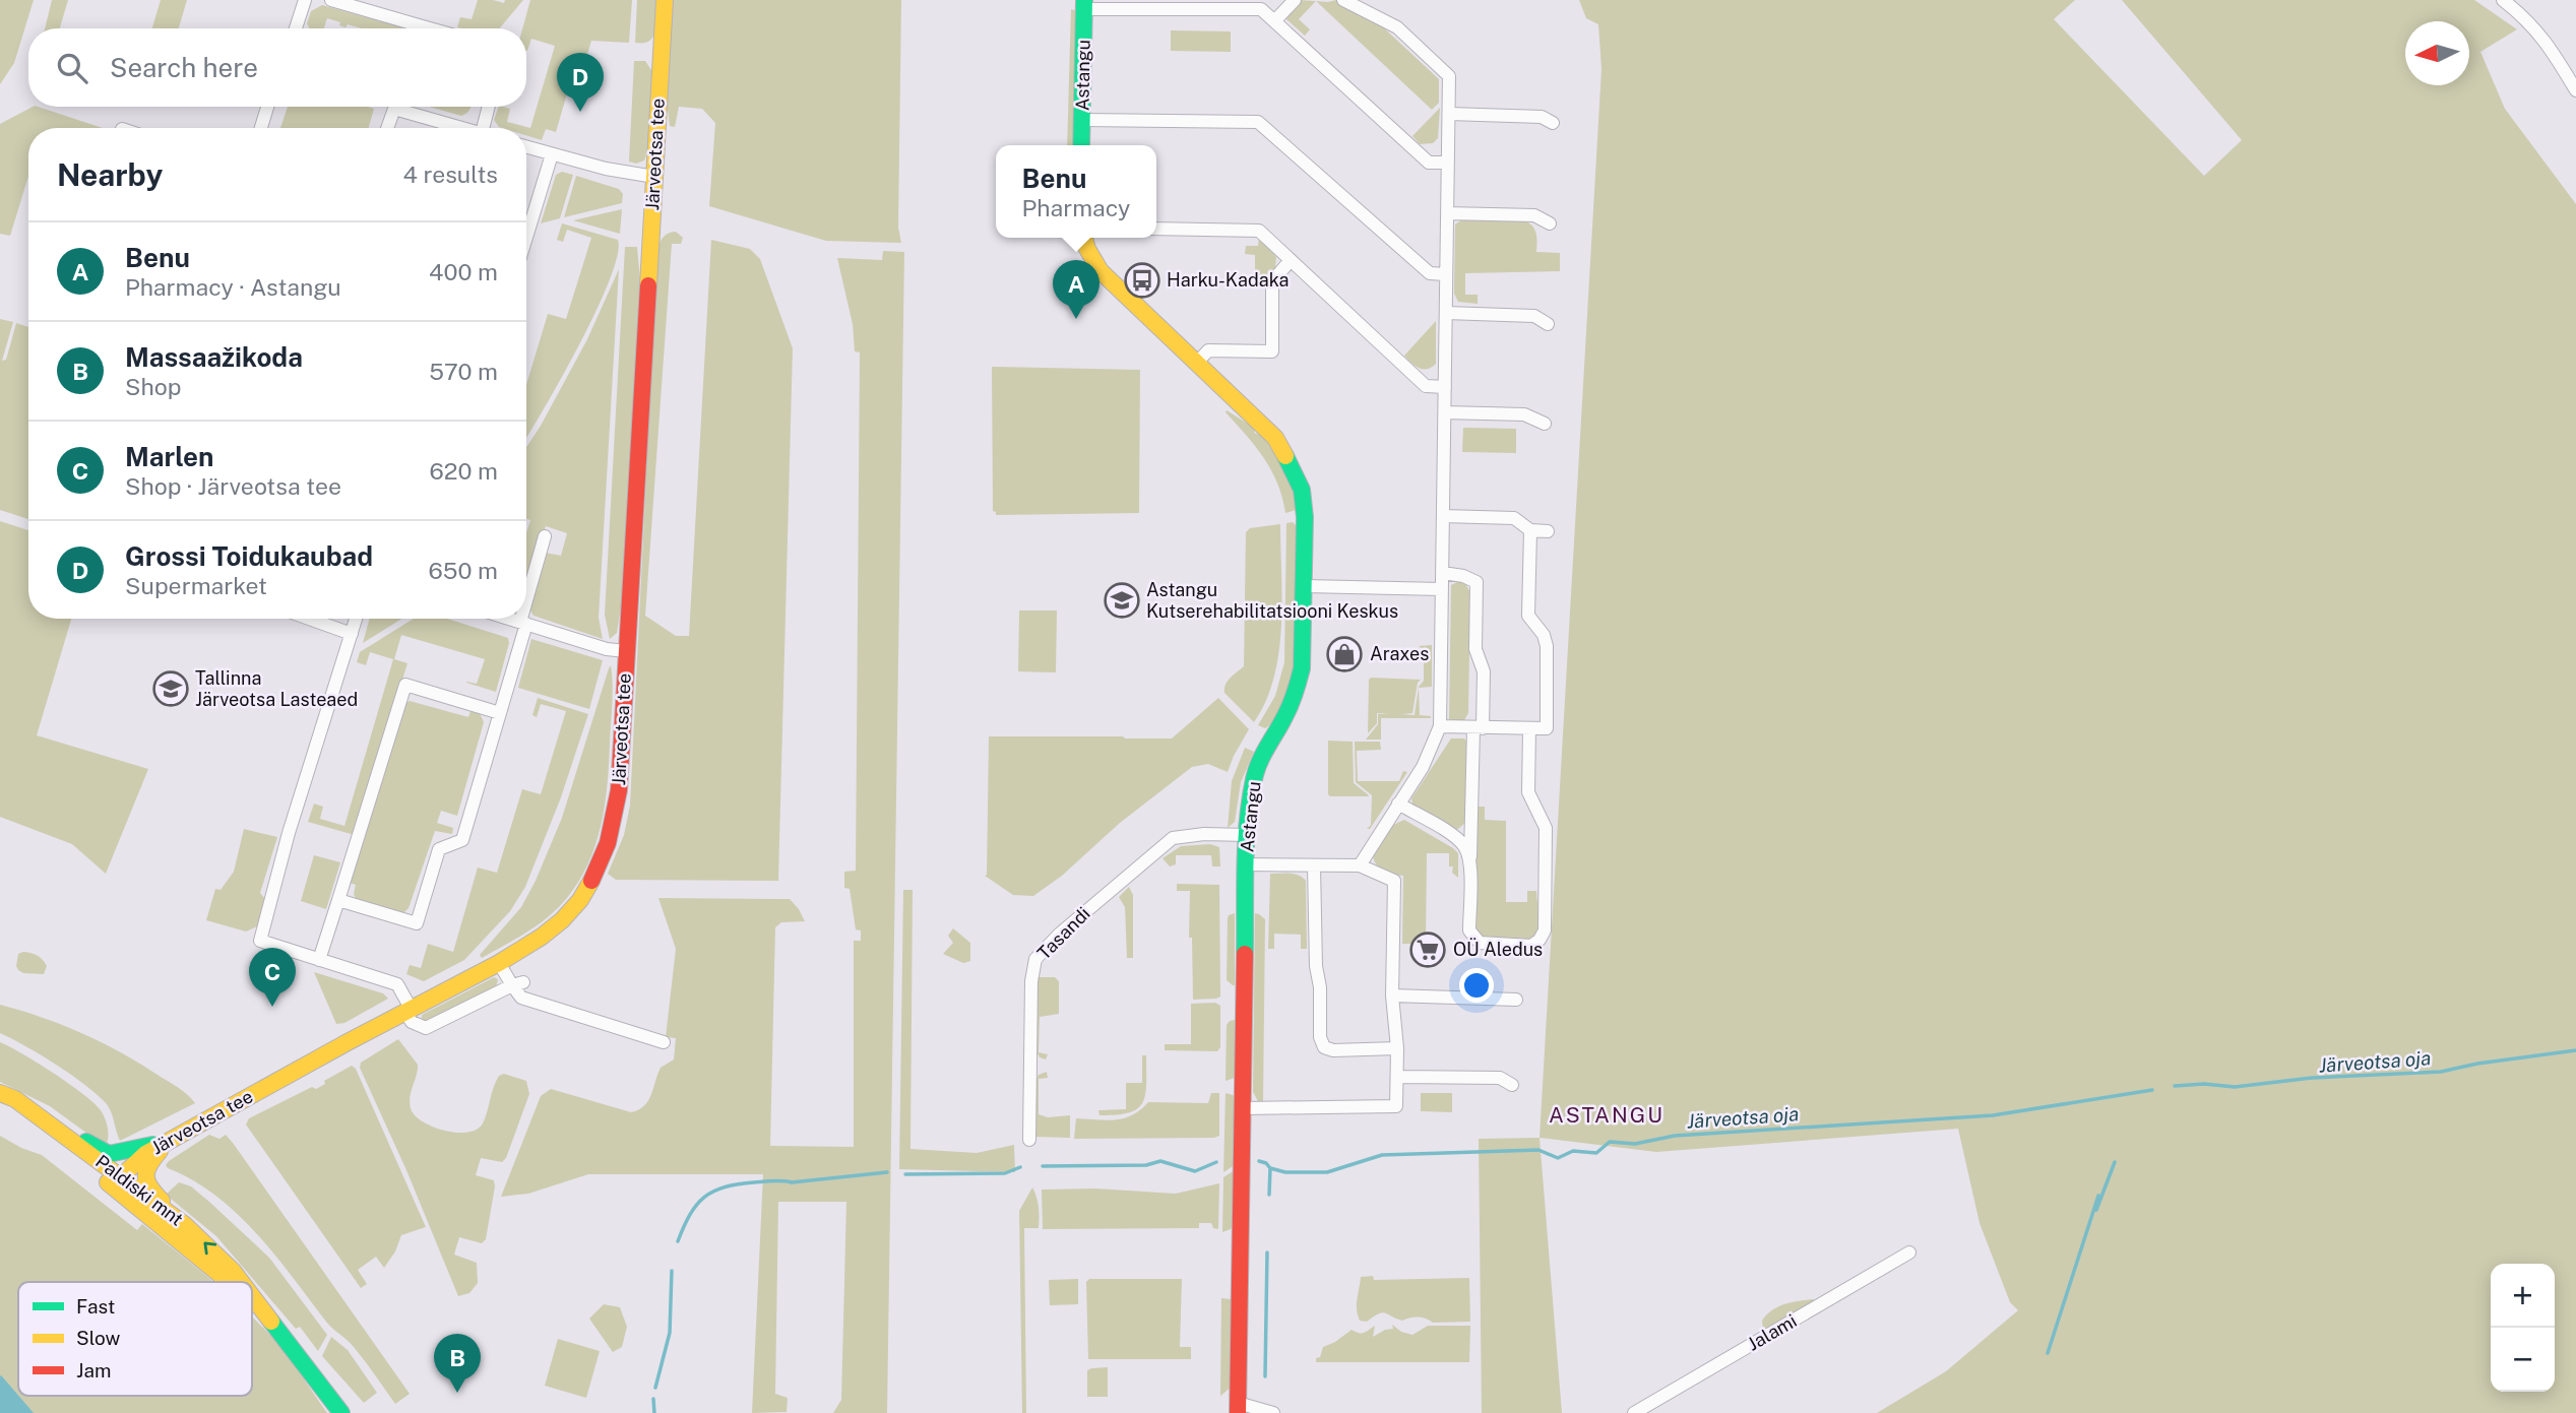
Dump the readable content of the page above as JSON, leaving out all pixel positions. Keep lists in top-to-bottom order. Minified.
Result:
{"streets":{"main road":["Astangu","Järveotsa tee","Paldiski mnt"],"street":["Tasandi","Jalami"]},"crossings":[["Astangu","Tasandi"],["Järveotsa tee","Paldiski mnt"]],"districts":["ASTANGU"],"water":["Järveotsa oja"],"places":{"bus stop":["Harku-Kadaka"],"school or university":["Astangu Kutserehabilitatsiooni Keskus","Tallinna Järveotsa Lasteaed"],"shop":["Araxes"],"supermarket":["OÜ Aledus"]},"legend":["Fast","Slow","Jam"],"north":"left","page":{"search":"Search here","pins":["D","A","C","B"],"heading":["Nearby","4 results"],"popup":["Benu","Pharmacy"],"list":[{"mark":"A","name":"Benu","note":"Pharmacy · Astangu","value":"400 m"},{"mark":"B","name":"Massaažikoda","note":"Shop","value":"570 m"},{"mark":"C","name":"Marlen","note":"Shop · Järveotsa tee","value":"620 m"},{"mark":"D","name":"Grossi Toidukaubad","note":"Supermarket","value":"650 m"}],"map_buttons":["+","−"]}}
